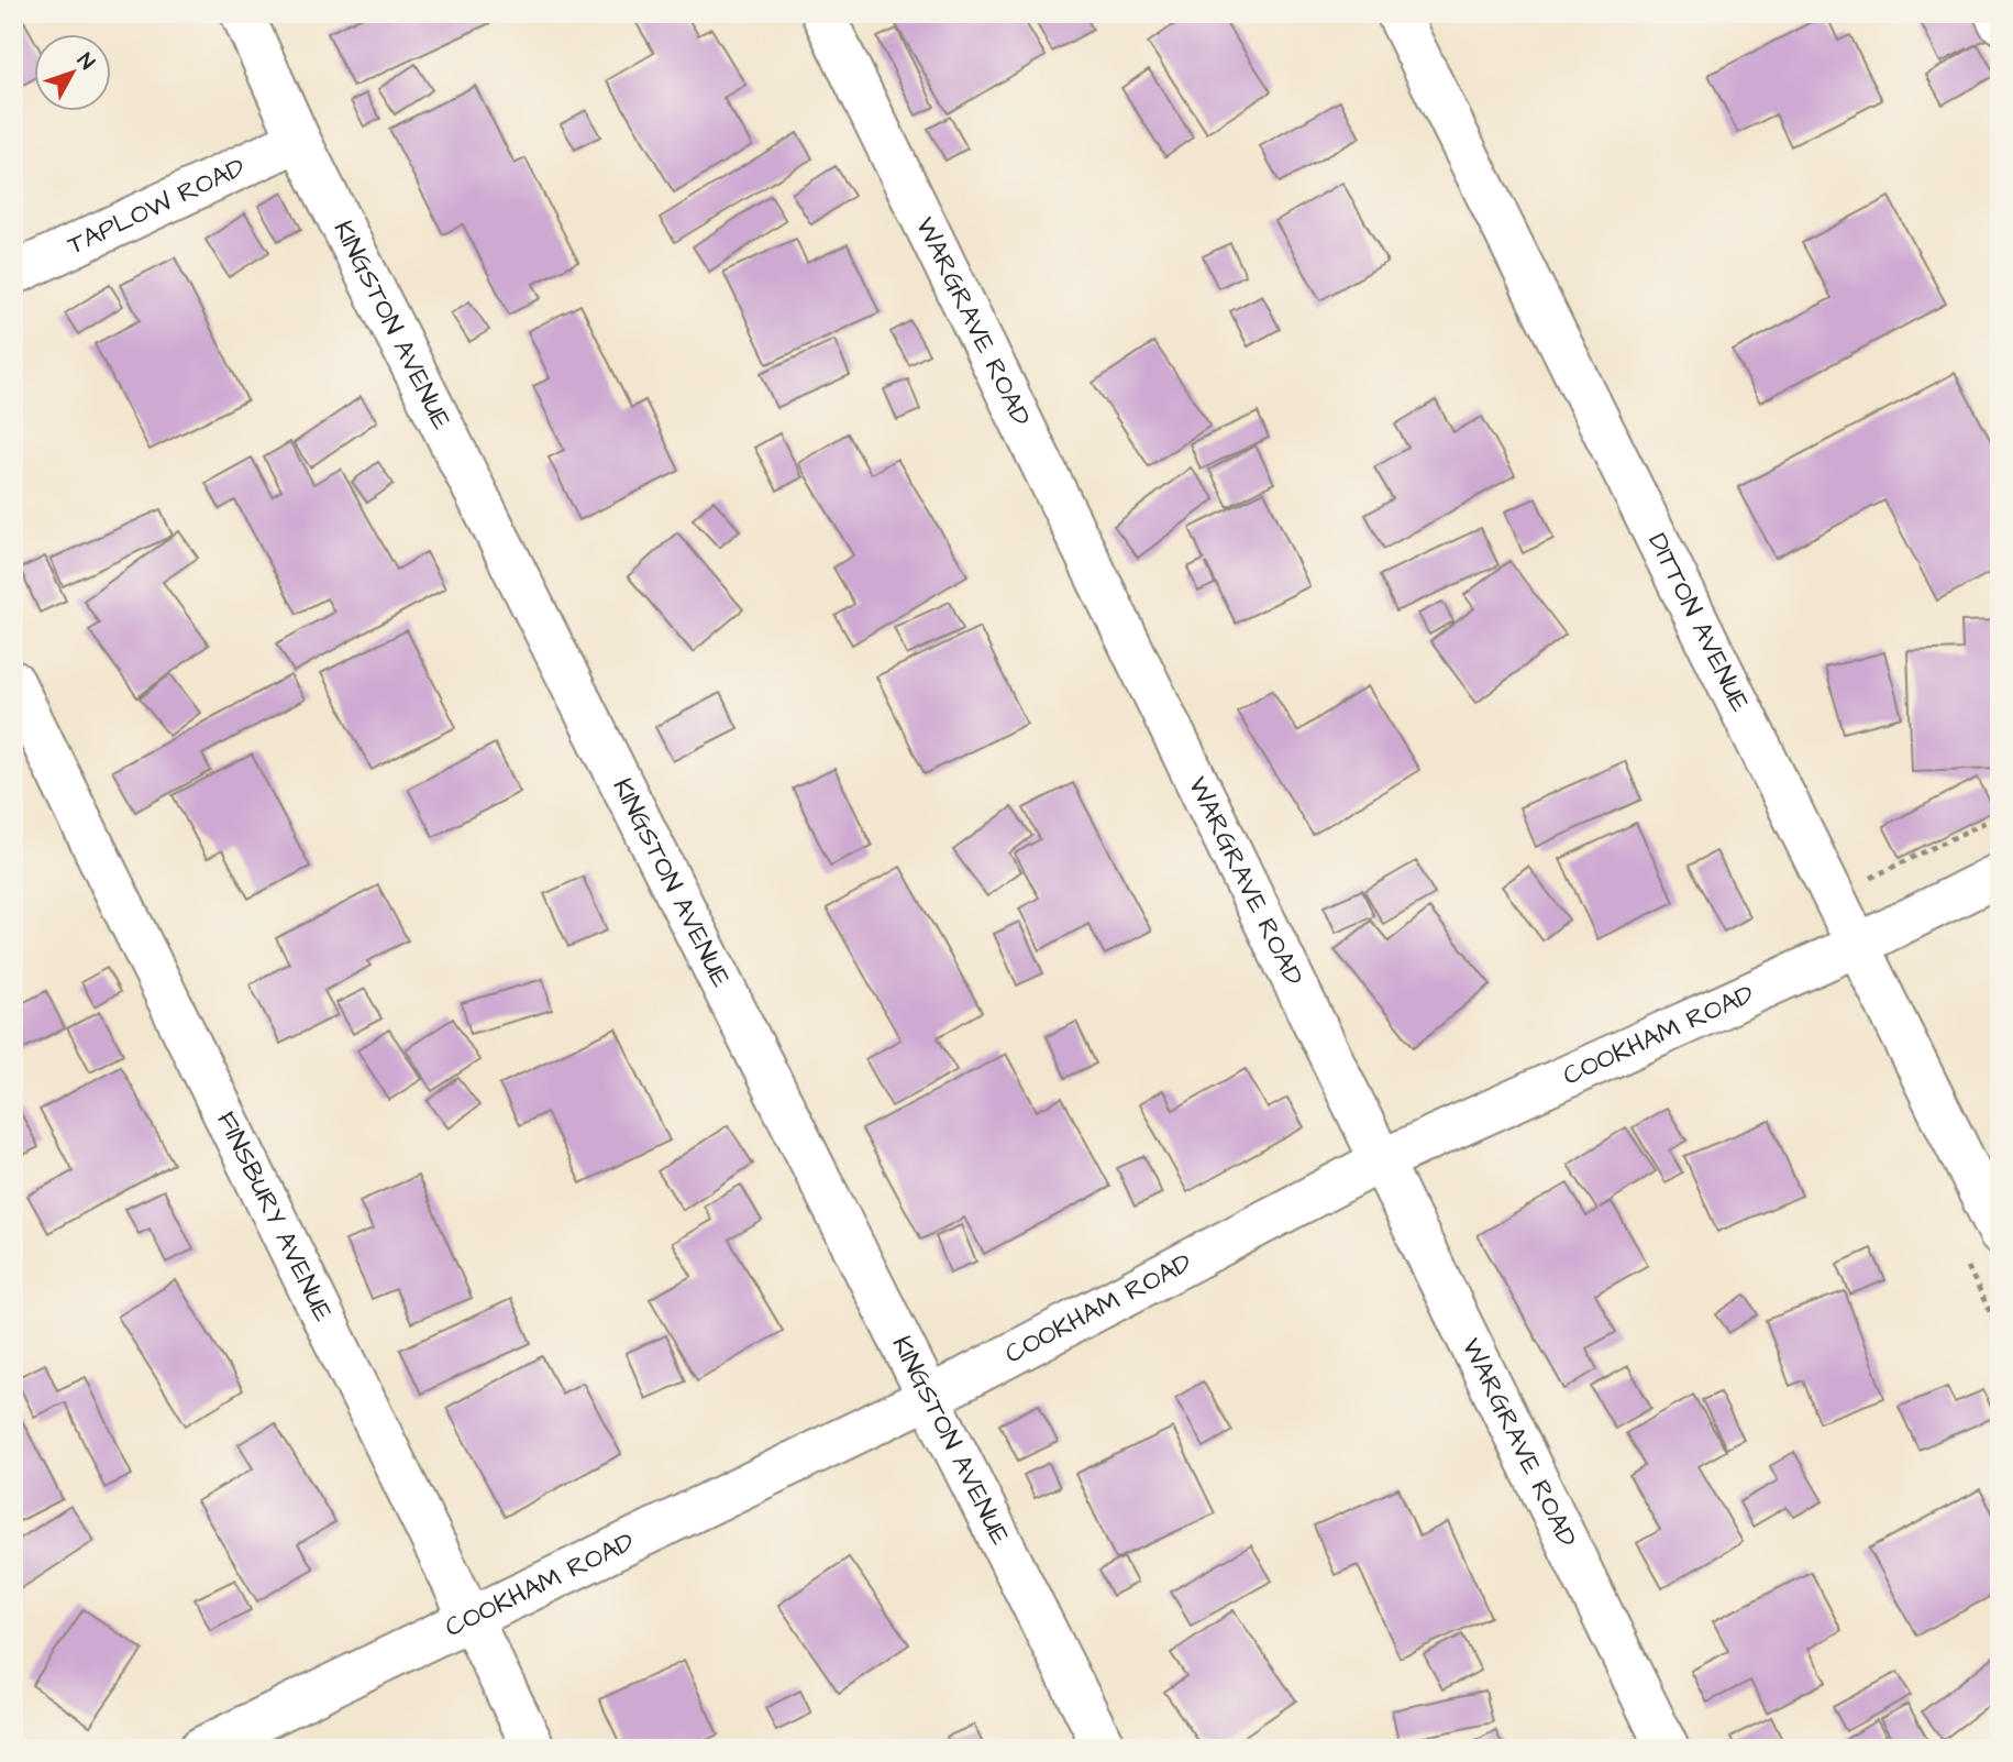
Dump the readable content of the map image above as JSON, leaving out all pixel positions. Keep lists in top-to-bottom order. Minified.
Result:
{"streets":{"street":["TAPLOW ROAD","WARGRAVE ROAD","KINGSTON AVENUE","DITTON AVENUE","COOKHAM ROAD","FINSBURY AVENUE"]},"crossings":[["TAPLOW ROAD","KINGSTON AVENUE"],["WARGRAVE ROAD","COOKHAM ROAD"],["KINGSTON AVENUE","COOKHAM ROAD"],["DITTON AVENUE","COOKHAM ROAD"],["COOKHAM ROAD","FINSBURY AVENUE"]],"north":"top right"}
